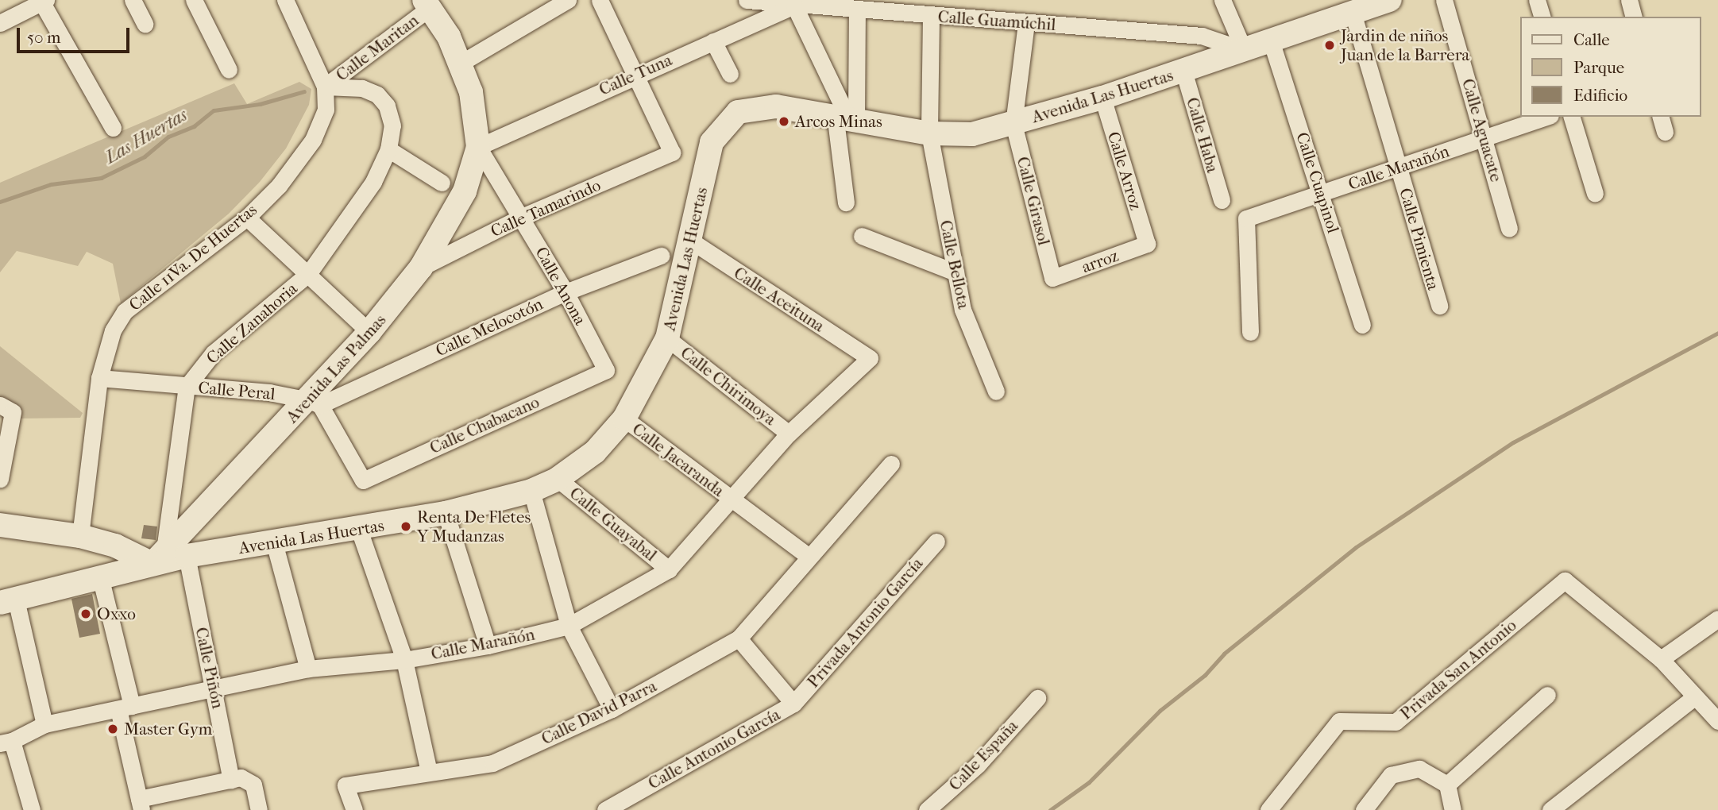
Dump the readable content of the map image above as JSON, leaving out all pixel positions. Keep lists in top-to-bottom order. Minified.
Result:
{"streets":{"street":["Calle Guamúchil","Calle Maritan","Calle Tuna","Avenida Las Huertas","Calle Aguacate","Calle Haba","Calle Marañón","Calle Arroz","Calle Cuapinol","Calle Girasol","Calle Tamarindo","Calle Pimienta","Calle 11Va. De Huertas","arroz","Calle Bellota","Calle Anona","Calle Aceituna","Calle Zanahoria","Calle Melocotón","Avenida Las Palmas","Calle Chirimoya","Calle Peral","Calle Chabacano","Calle Jacaranda","Calle Guayabal","Privada Antonio García","Calle Piñón","Privada San Antonio","Calle David Parra","Calle Antonio García","Calle España"]},"crossings":[["Calle Guamúchil","Calle Tuna"],["Calle Guamúchil","Avenida Las Huertas"],["Calle Guamúchil","Calle Bellota"],["Calle Maritan","Calle 11Va. De Huertas"],["Calle Maritan","Calle Zanahoria"],["Calle Maritan","Avenida Las Palmas"],["Calle Tuna","Calle Tamarindo"],["Calle Tuna","Calle Anona"],["Calle Tuna","Avenida Las Palmas"],["Avenida Las Huertas","Calle Haba"],["Avenida Las Huertas","Calle Arroz"],["Avenida Las Huertas","Calle Cuapinol"],["Avenida Las Huertas","Calle Girasol"],["Avenida Las Huertas","Calle Pimienta"],["Avenida Las Huertas","Calle Bellota"],["Avenida Las Huertas","Calle Aceituna"],["Avenida Las Huertas","Avenida Las Palmas"],["Avenida Las Huertas","Calle Chirimoya"],["Avenida Las Huertas","Calle Jacaranda"],["Avenida Las Huertas","Calle Guayabal"],["Avenida Las Huertas","Calle Piñón"],["Calle Aguacate","Calle Marañón"],["Calle Marañón","Calle Cuapinol"],["Calle Marañón","Calle Pimienta"],["Calle Marañón","Calle Aceituna"],["Calle Marañón","Calle Chirimoya"],["Calle Marañón","Calle Jacaranda"],["Calle Marañón","Calle Guayabal"],["Calle Marañón","Calle Piñón"],["Calle Arroz","arroz"],["Calle Girasol","arroz"],["Calle Tamarindo","Calle Anona"],["Calle Tamarindo","Avenida Las Palmas"],["Calle 11Va. De Huertas","Calle Zanahoria"],["Calle 11Va. De Huertas","Calle Peral"],["Calle Anona","Calle Melocotón"],["Calle Anona","Avenida Las Palmas"],["Calle Anona","Calle Chabacano"],["Calle Zanahoria","Calle Peral"],["Calle Melocotón","Avenida Las Palmas"],["Calle Melocotón","Calle Peral"],["Calle Melocotón","Calle Chabacano"],["Avenida Las Palmas","Calle Peral"],["Avenida Las Palmas","Calle Chabacano"],["Avenida Las Palmas","Calle Piñón"],["Calle Peral","Calle Chabacano"],["Calle Jacaranda","Calle David Parra"],["Privada Antonio García","Calle Antonio García"]],"water":["Las Huertas"],"places":["Jardin de niños Juan de la Barrera","Arcos Minas","Renta De Fletes Y Mudanzas","Oxxo","Master Gym"],"legend":["Calle","Parque","Edificio"],"scale_bar":"50 m"}
